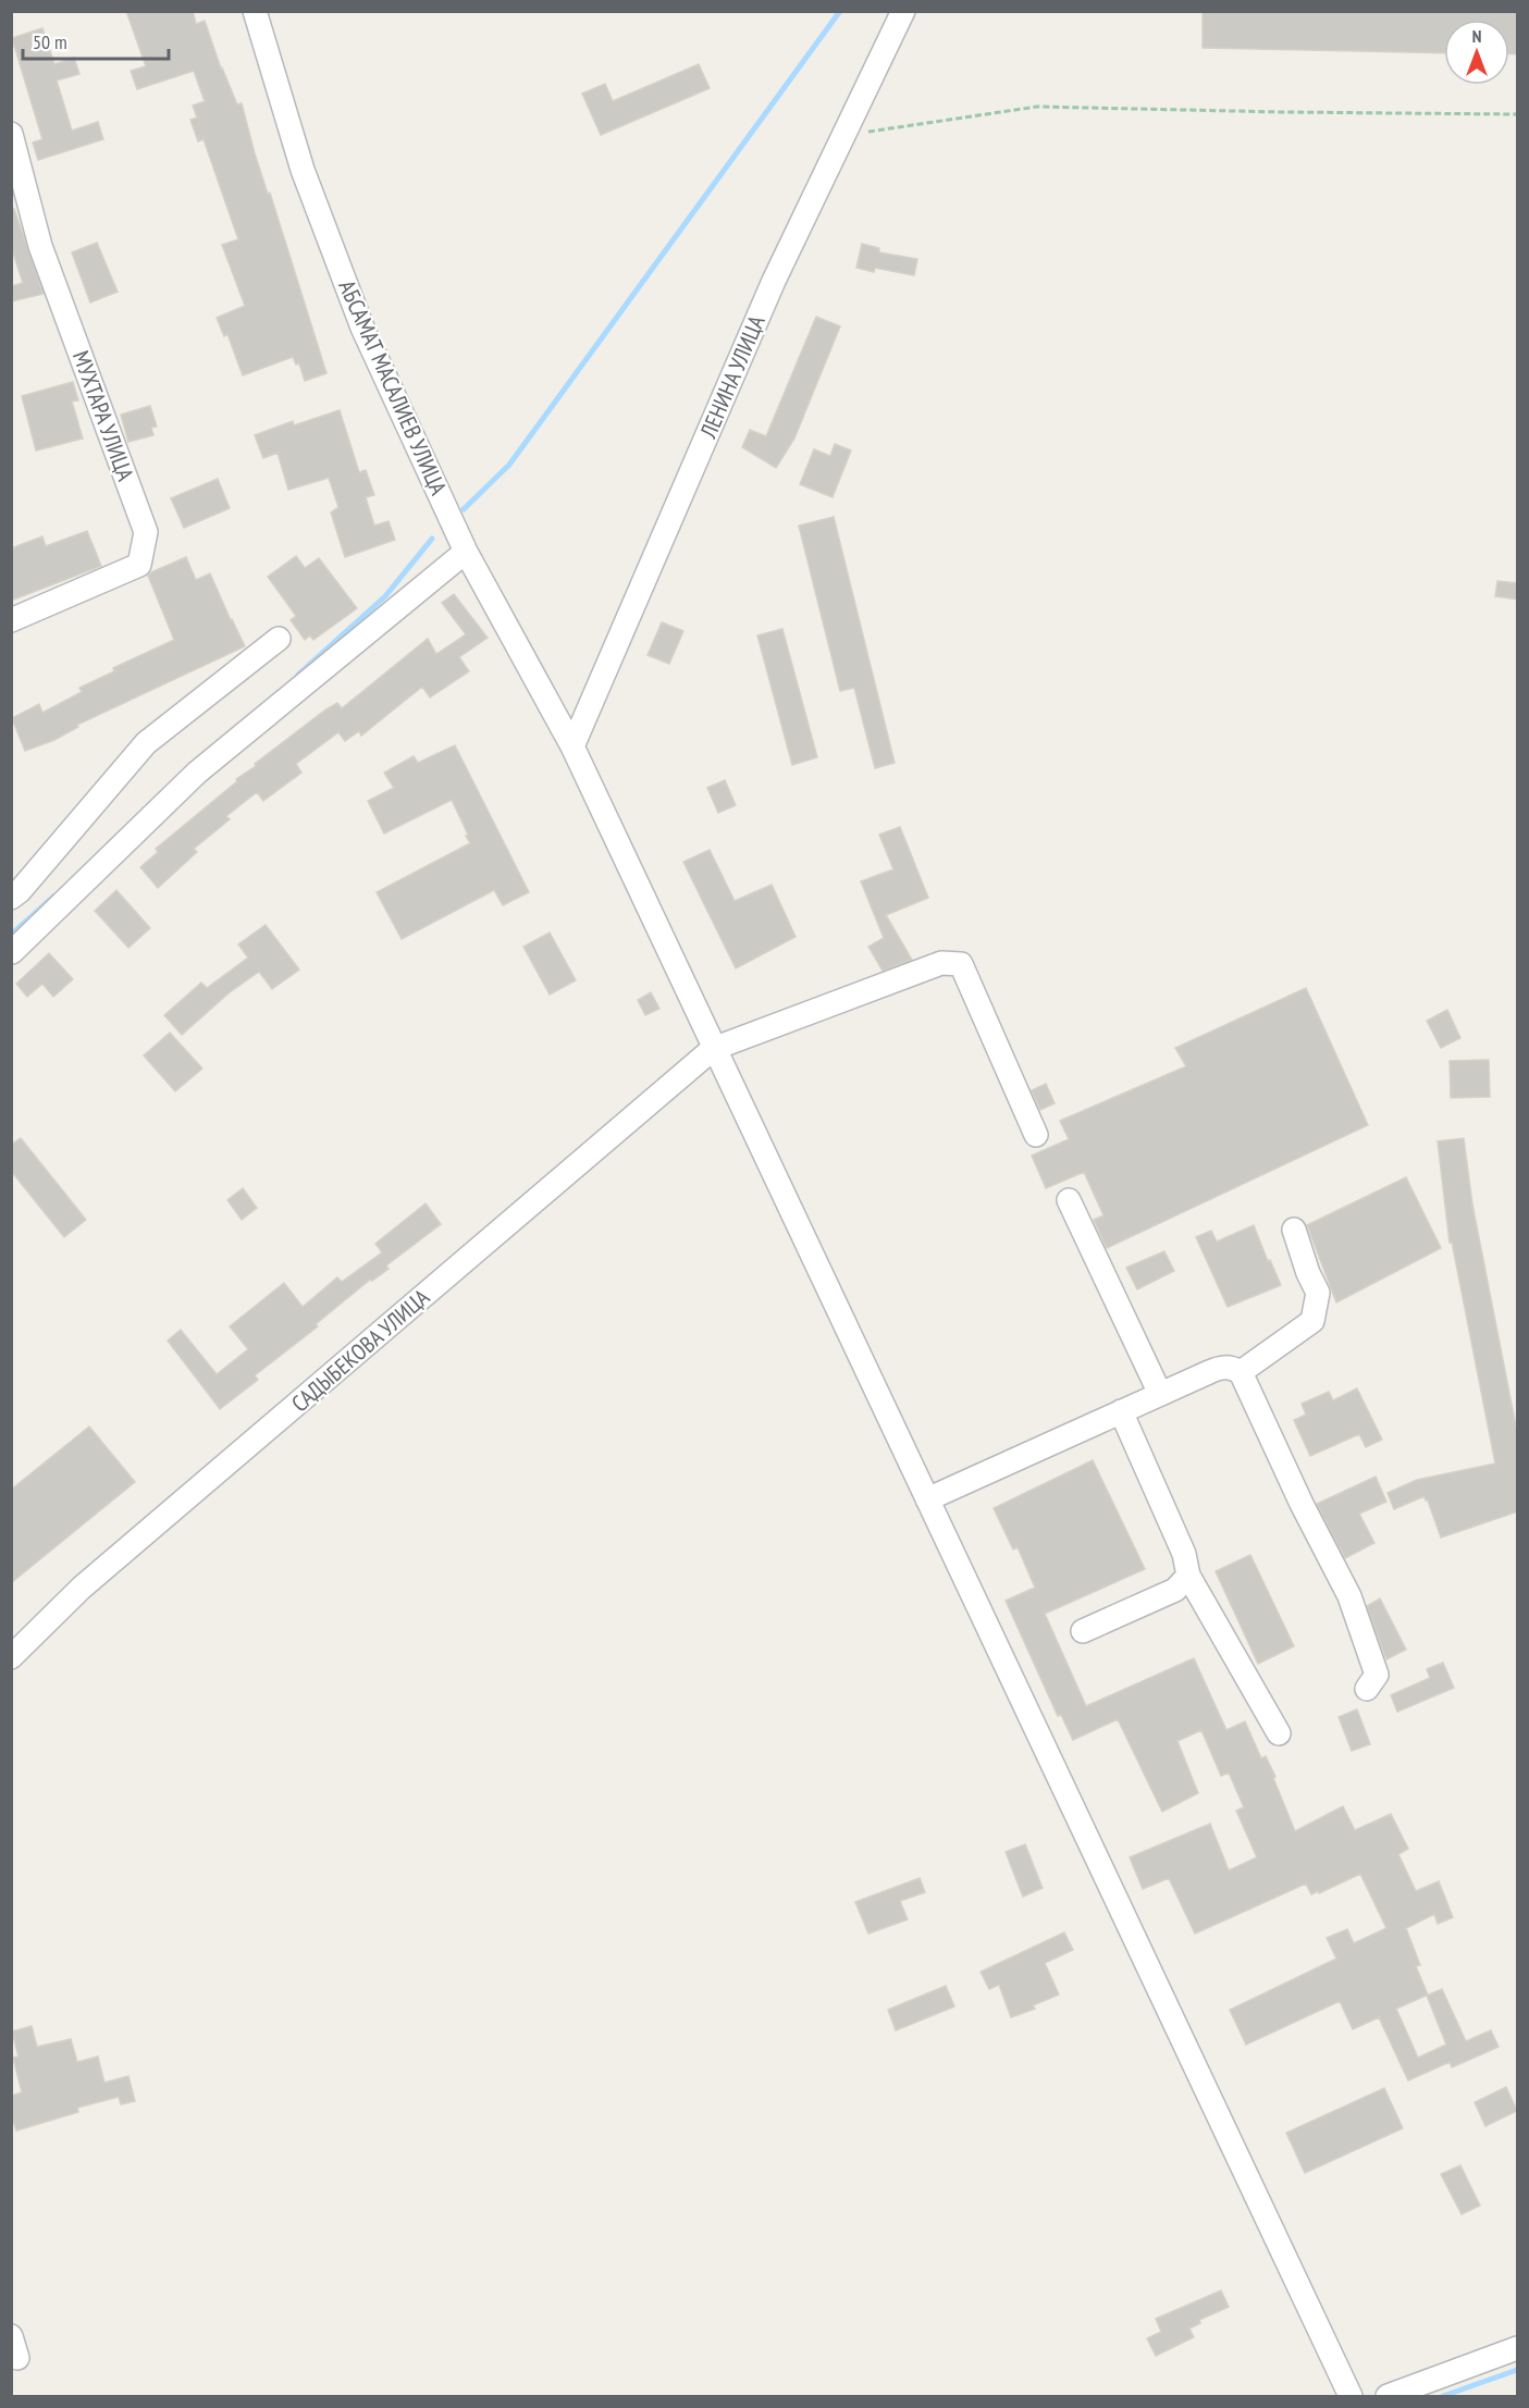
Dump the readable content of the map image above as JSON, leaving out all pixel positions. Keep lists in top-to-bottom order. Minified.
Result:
{"streets":{"street":["ЛЕНИНА УЛИЦА","АБСАМАТ МАСАЛИЕВ УЛИЦА","МУХТАРА УЛИЦА","САДЫБЕКОВА УЛИЦА"]},"crossings":[["ЛЕНИНА УЛИЦА","АБСАМАТ МАСАЛИЕВ УЛИЦА"],["АБСАМАТ МАСАЛИЕВ УЛИЦА","САДЫБЕКОВА УЛИЦА"]],"scale_bar":"50 m","north":"top"}
